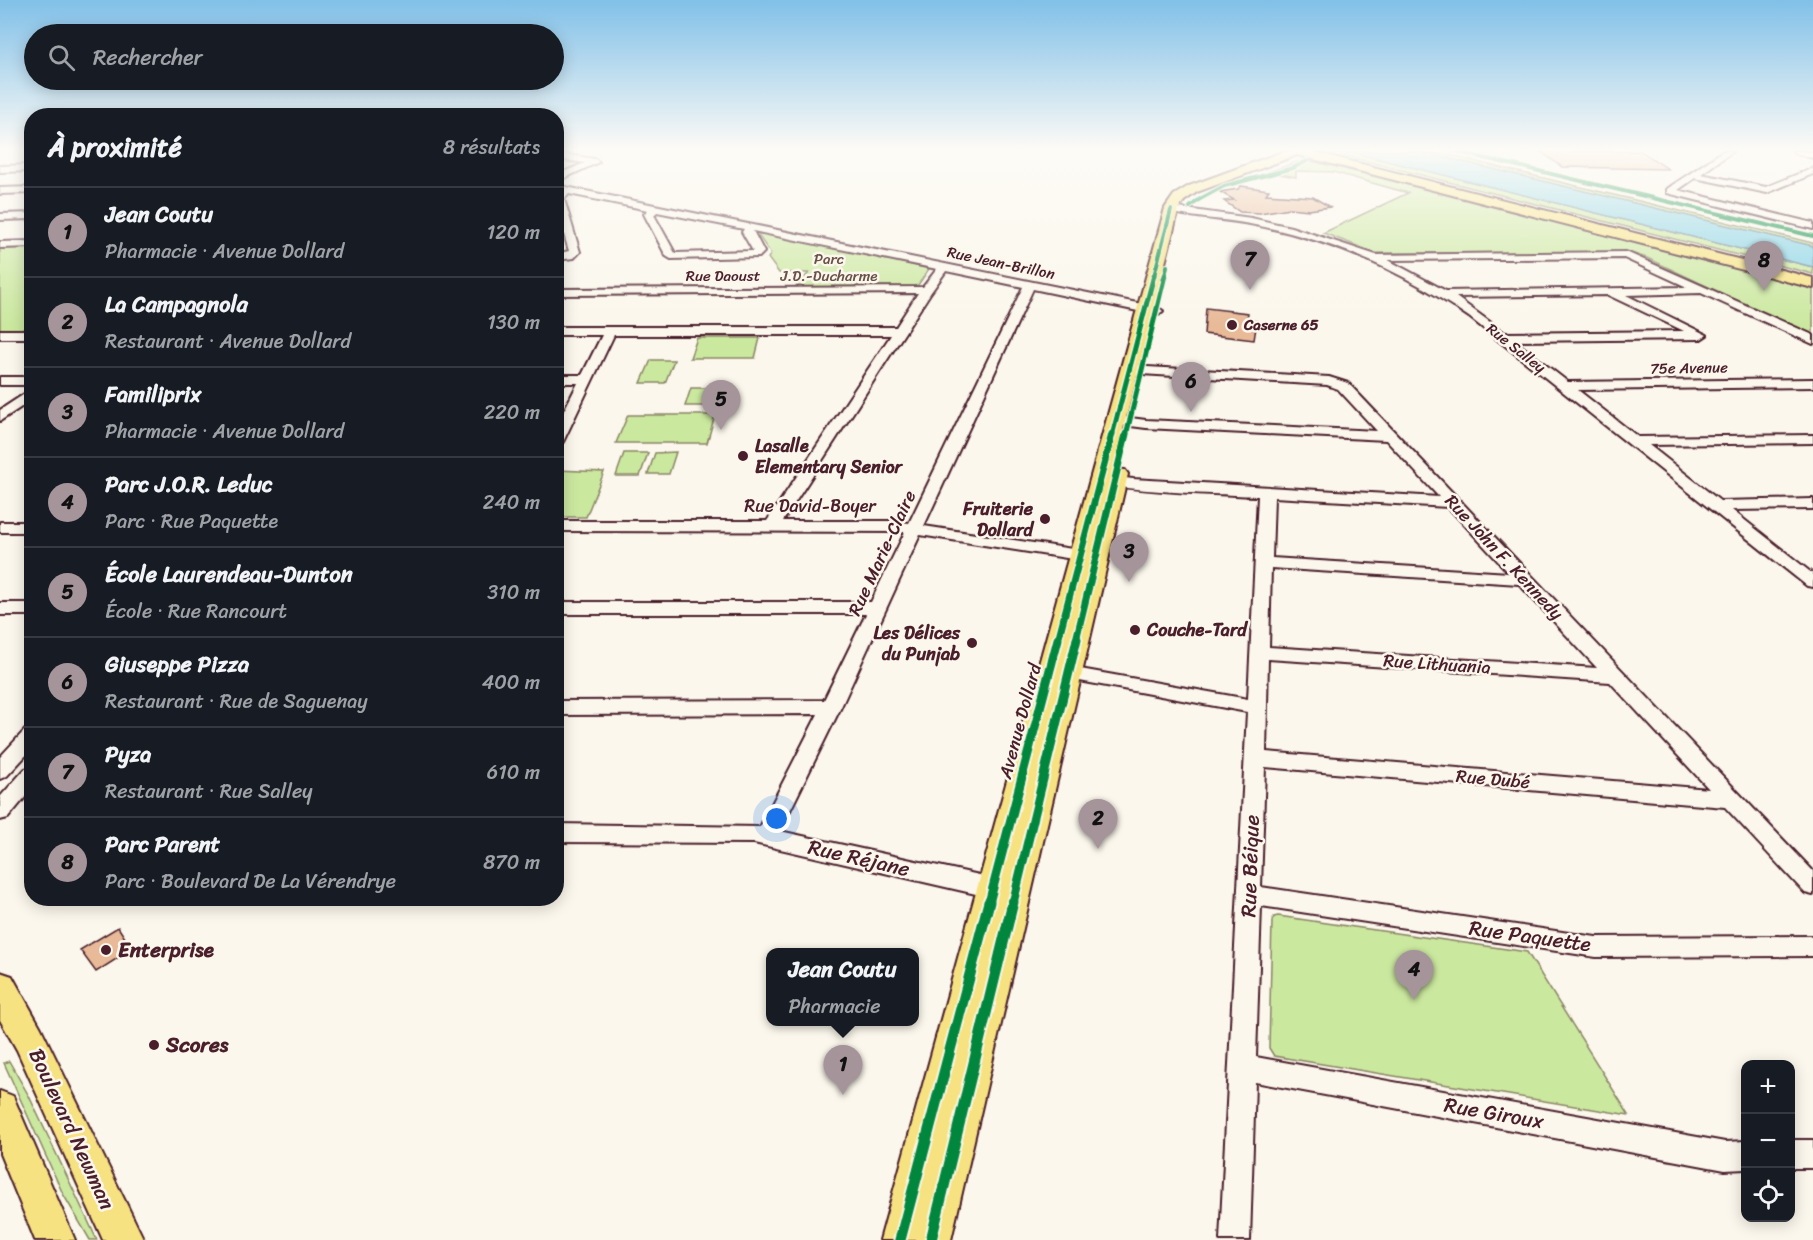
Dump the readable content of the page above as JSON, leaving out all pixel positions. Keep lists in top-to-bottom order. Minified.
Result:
{"streets":{"main road":["Avenue Dollard","Boulevard Newman"],"street":["Rue Jean-Brillon","Rue Daoust","Rue Salley","75e Avenue","Rue David-Boyer","Rue Marie-Claire","Rue John F. Kennedy","Rue Lithuania","Rue Dubé","Rue Réjane","Rue Béique","Rue Paquette","Rue Giroux"]},"crossings":[["Rue Jean-Brillon","Rue Marie-Claire"],["Rue Jean-Brillon","Avenue Dollard"],["Rue Salley","75e Avenue"],["Rue Salley","Avenue Dollard"],["Rue David-Boyer","Rue Marie-Claire"],["Rue David-Boyer","Avenue Dollard"],["Rue Marie-Claire","Rue Réjane"],["Rue John F. Kennedy","Rue Lithuania"],["Rue John F. Kennedy","Avenue Dollard"],["Rue John F. Kennedy","Rue Dubé"],["Rue Lithuania","Rue Béique"],["Avenue Dollard","Rue Réjane"],["Rue Dubé","Rue Béique"],["Rue Béique","Rue Paquette"],["Rue Béique","Rue Giroux"]],"parks":["Parc J.D.-Ducharme"],"places":["Caserne 65","Lasalle Elementary Senior","Fruiterie Dollard","Couche-Tard","Les Délices du Punjab","Enterprise","Scores"],"page":{"search":"Rechercher","heading":["À proximité","8 résultats"],"list":[{"mark":"1","name":"Jean Coutu","note":"Pharmacie · Avenue Dollard","value":"120 m"},{"mark":"2","name":"La Campagnola","note":"Restaurant · Avenue Dollard","value":"130 m"},{"mark":"3","name":"Familiprix","note":"Pharmacie · Avenue Dollard","value":"220 m"},{"mark":"4","name":"Parc J.O.R. Leduc","note":"Parc · Rue Paquette","value":"240 m"},{"mark":"5","name":"École Laurendeau-Dunton","note":"École · Rue Rancourt","value":"310 m"},{"mark":"6","name":"Giuseppe Pizza","note":"Restaurant · Rue de Saguenay","value":"400 m"},{"mark":"7","name":"Pyza","note":"Restaurant · Rue Salley","value":"610 m"},{"mark":"8","name":"Parc Parent","note":"Parc · Boulevard De La Vérendrye","value":"870 m"}],"pins":["7","8","6","5","3","2","4","1"],"popup":["Jean Coutu","Pharmacie"],"map_buttons":["+","−"]}}
